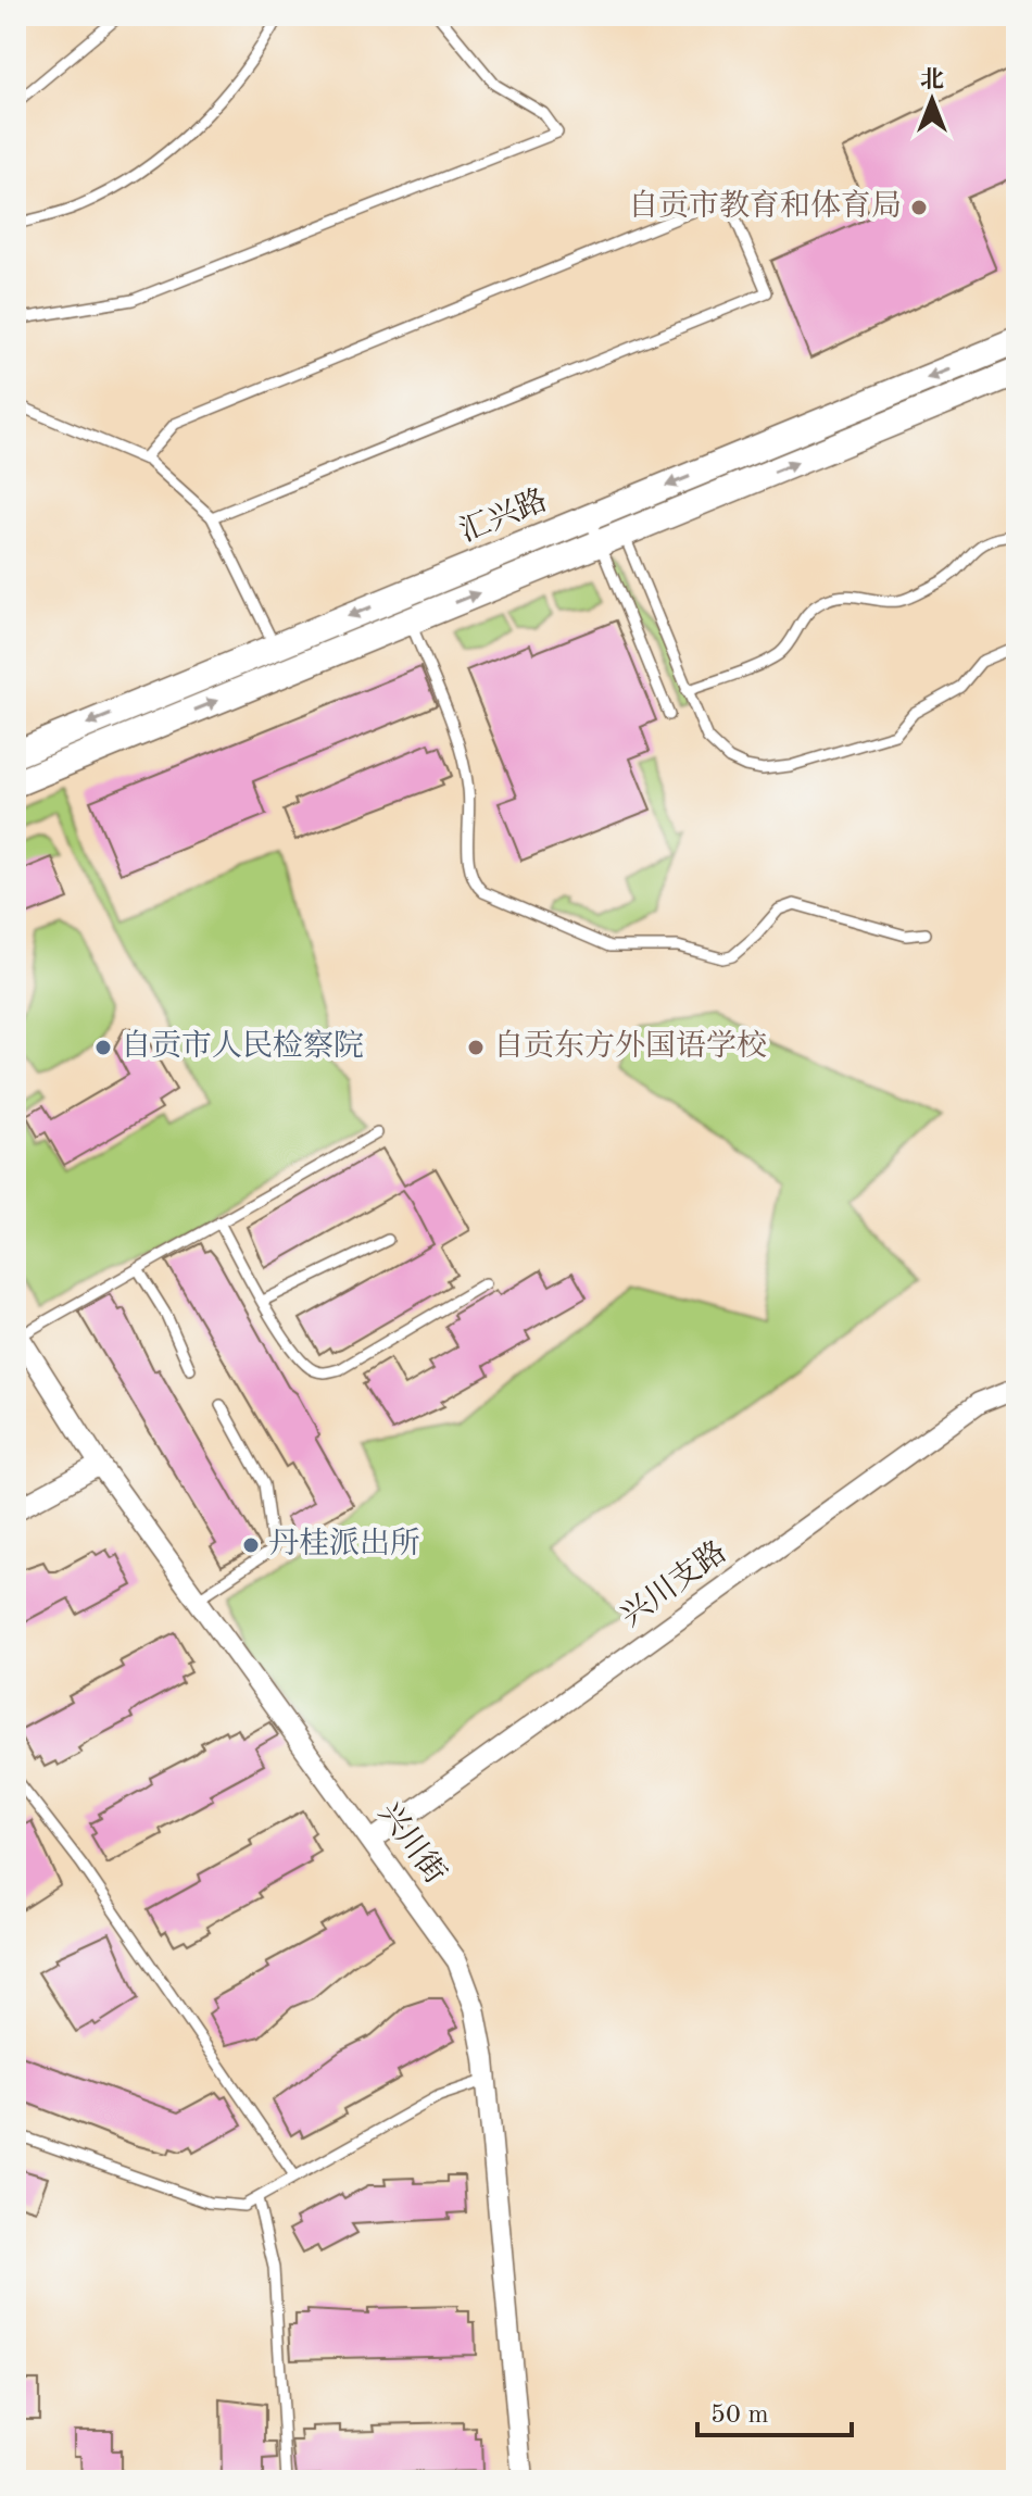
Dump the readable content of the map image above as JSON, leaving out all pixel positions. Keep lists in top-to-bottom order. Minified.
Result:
{"streets":{"main road":["汇兴路"],"street":["兴川支路","兴川街"]},"crossings":[["兴川支路","兴川街"]],"places":["自贡市教育和体育局","自贡市人民检察院","自贡东方外国语学校","丹桂派出所"],"scale_bar":"50 m","north":"top"}
